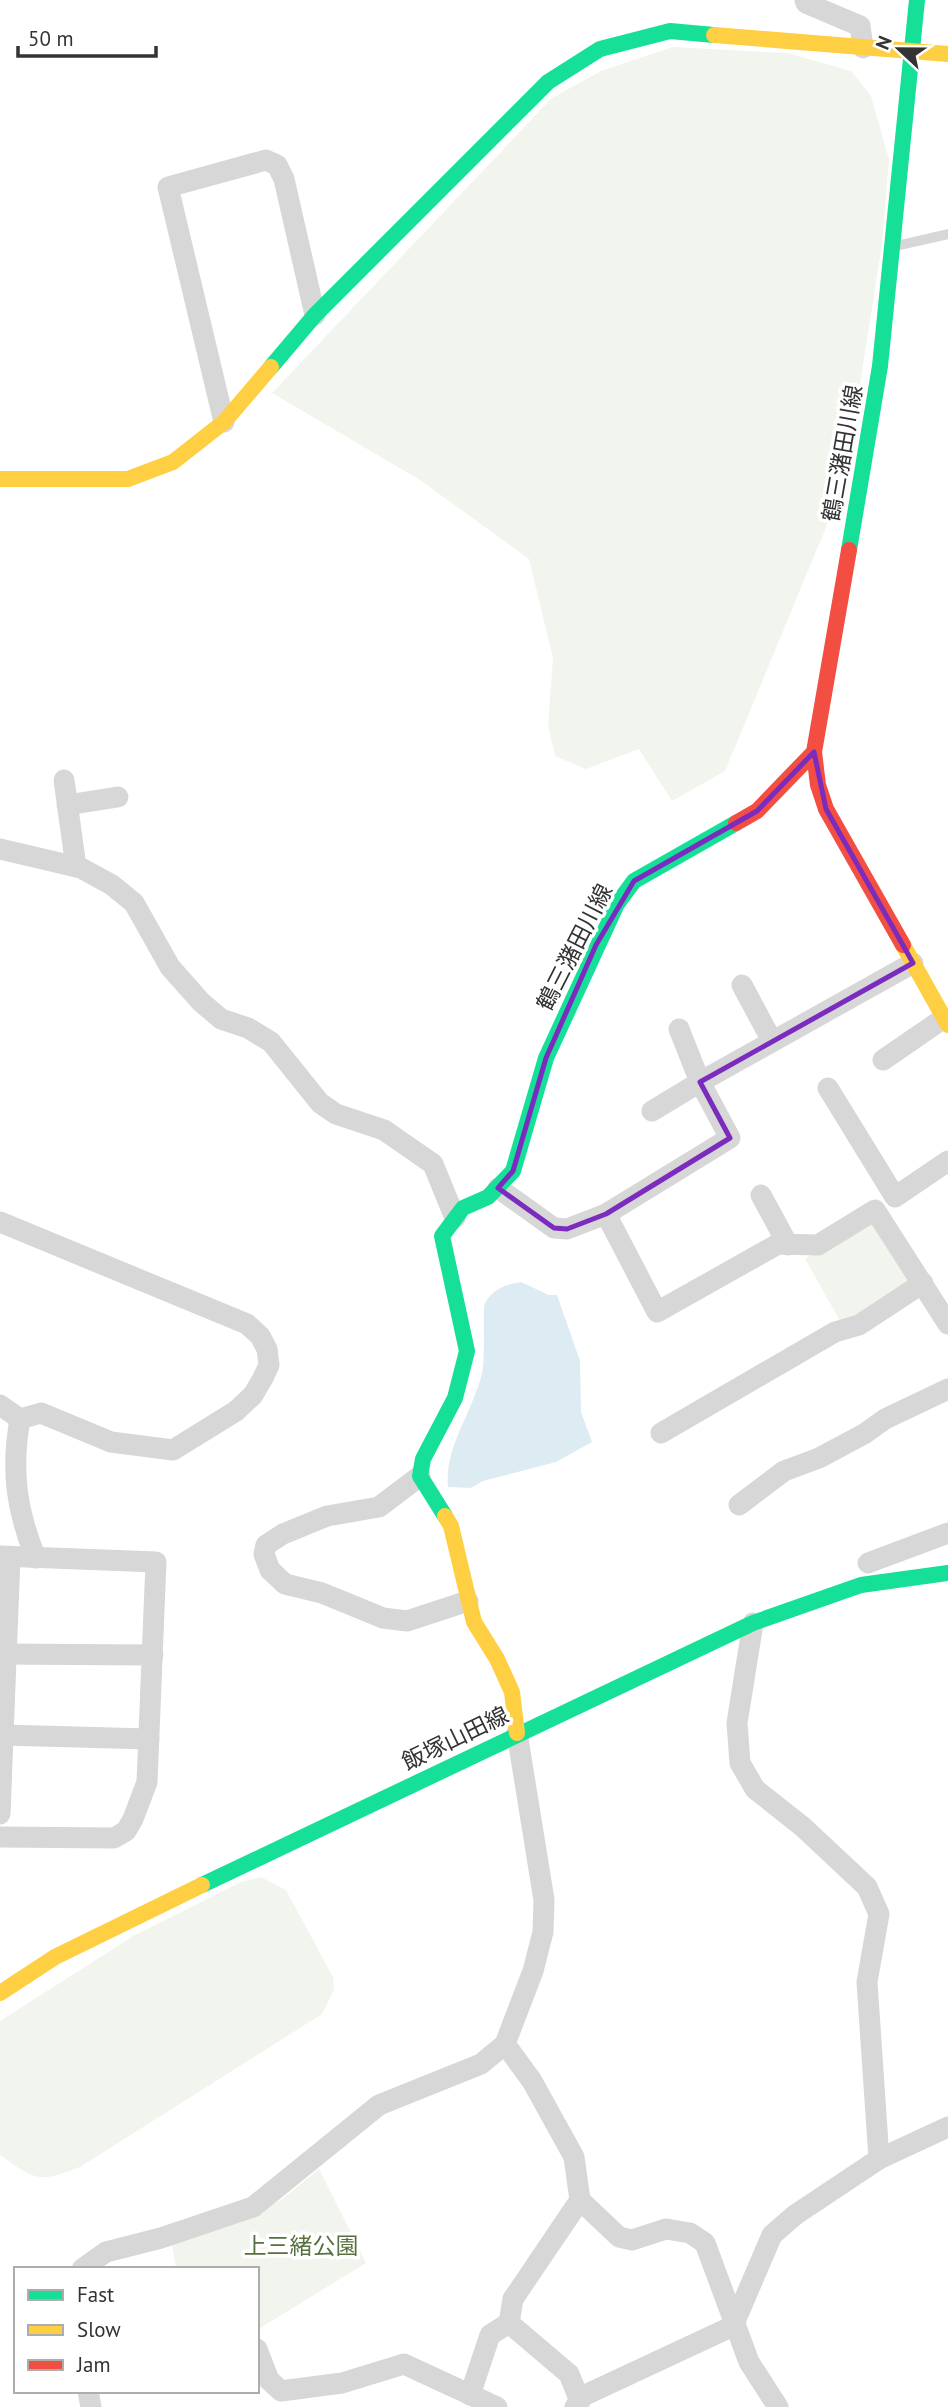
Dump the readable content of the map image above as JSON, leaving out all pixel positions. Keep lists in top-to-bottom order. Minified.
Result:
{"streets":{"main road":["鶴三潴田川線","飯塚山田線"]},"parks":["上三緒公園"],"legend":["Fast","Slow","Jam"],"scale_bar":"50 m","north":"left"}
